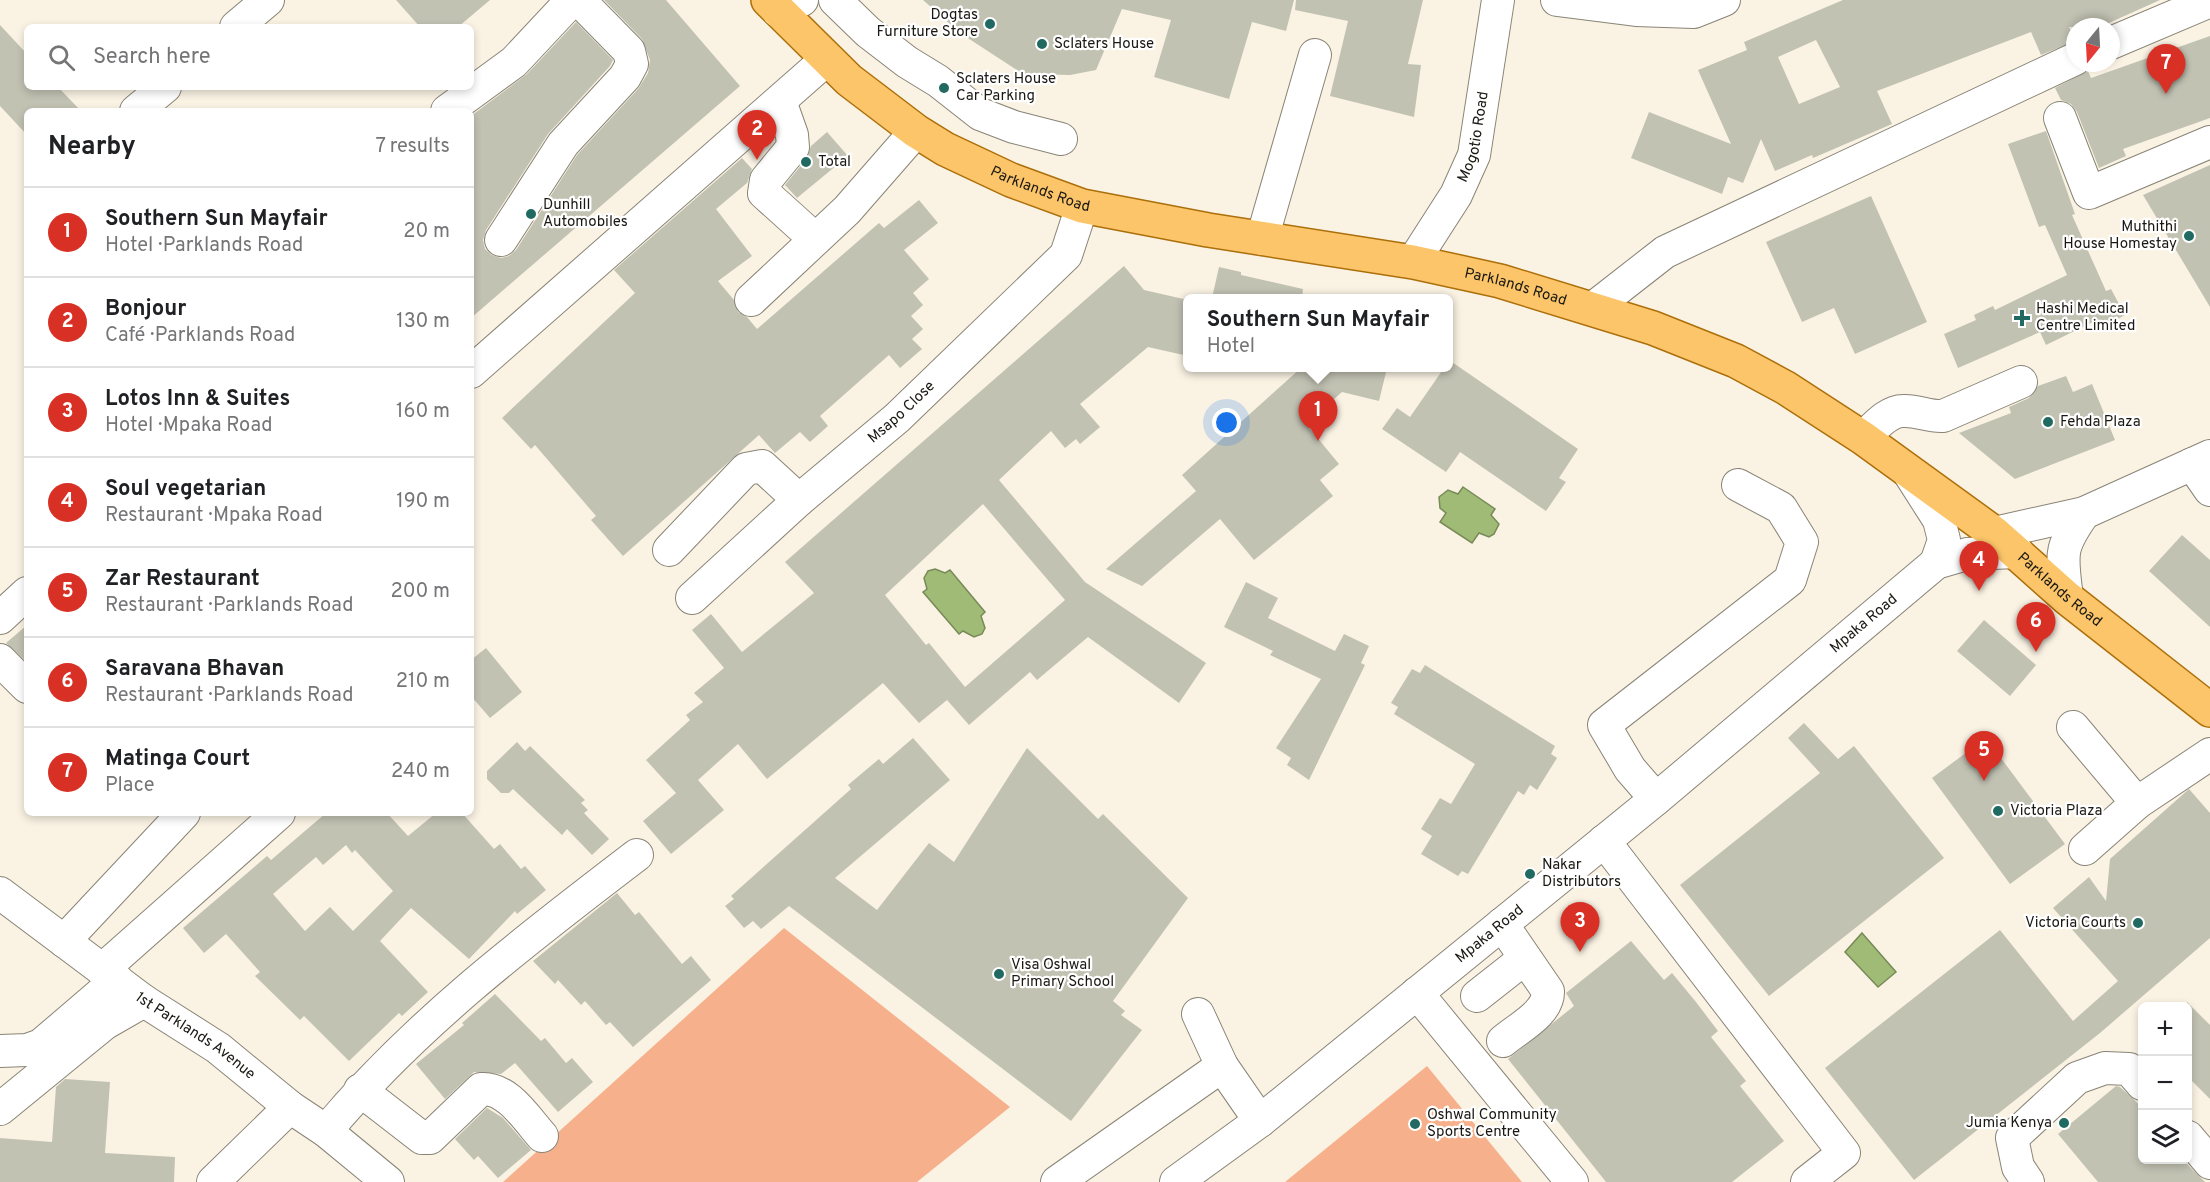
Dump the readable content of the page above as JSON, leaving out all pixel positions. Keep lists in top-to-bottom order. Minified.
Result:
{"streets":{"main road":["Parklands Road"],"street":["Mogotio Road","Msapo Close","Mpaka Road","1st Parklands Avenue"]},"crossings":[["Mogotio Road","Parklands Road"],["Parklands Road","Msapo Close"],["Parklands Road","Mpaka Road"]],"places":{"other":["Dogtas Furniture Store","Sclaters House","Sclaters House Car Parking","Total","Dunhill Automobiles","Muthithi House Homestay","Fehda Plaza","Victoria Plaza","Nakar Distributors","Victoria Courts","Visa Oshwal Primary School","Jumia Kenya","Oshwal Community Sports Centre"],"health":["Hashi Medical Centre Limited"]},"north":"bottom","page":{"search":"Search here","pins":["7","2","1","4","6","5","3"],"heading":["Nearby","7 results"],"list":[{"mark":"1","name":"Southern Sun Mayfair","note":"Hotel · Parklands Road","value":"20 m"},{"mark":"2","name":"Bonjour","note":"Café · Parklands Road","value":"130 m"},{"mark":"3","name":"Lotos Inn & Suites","note":"Hotel · Mpaka Road","value":"160 m"},{"mark":"4","name":"Soul vegetarian","note":"Restaurant · Mpaka Road","value":"190 m"},{"mark":"5","name":"Zar Restaurant","note":"Restaurant · Parklands Road","value":"200 m"},{"mark":"6","name":"Saravana Bhavan","note":"Restaurant · Parklands Road","value":"210 m"},{"mark":"7","name":"Matinga Court","note":"Place","value":"240 m"}],"popup":["Southern Sun Mayfair","Hotel"],"map_buttons":["+","−"]}}
